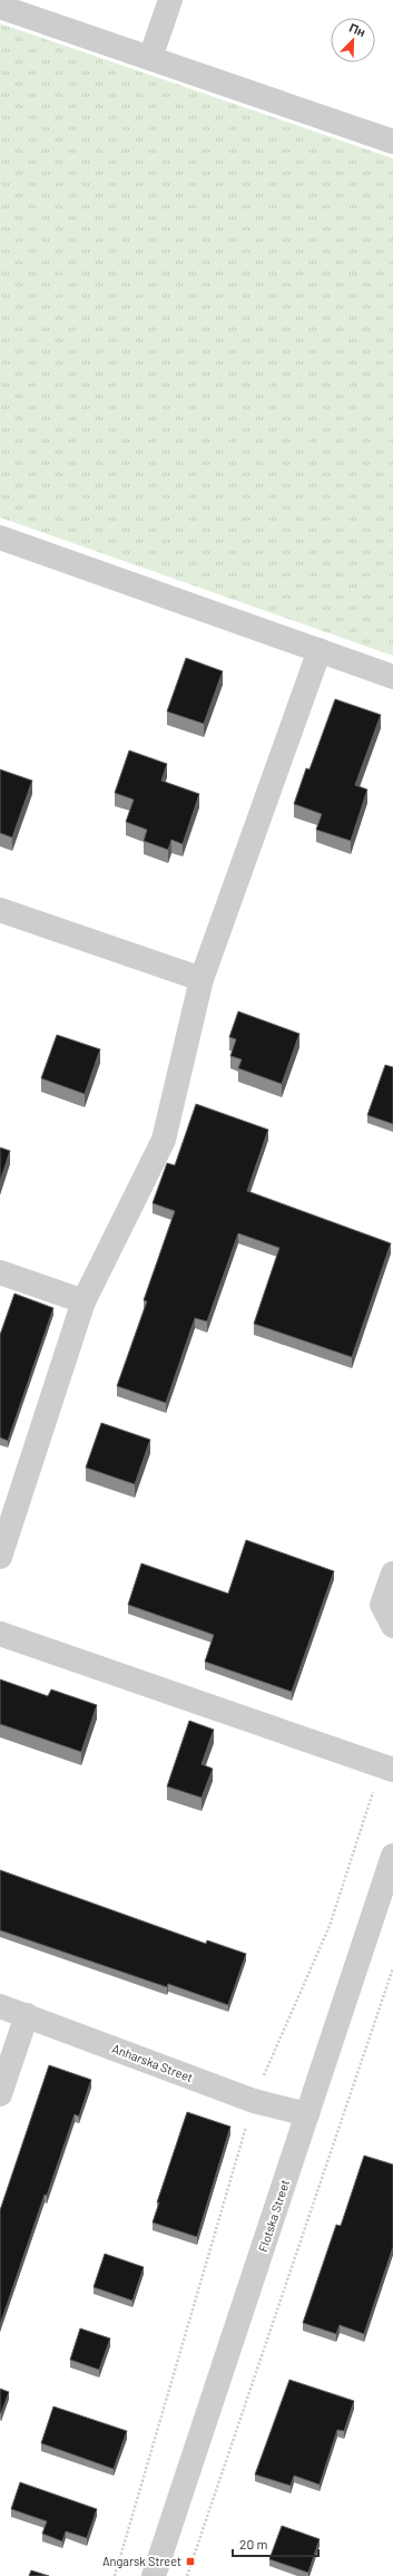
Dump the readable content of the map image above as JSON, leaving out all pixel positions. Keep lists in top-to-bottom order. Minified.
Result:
{"streets":{"street":["Anharska Street","Flotska Street"]},"crossings":[["Anharska Street","Flotska Street"]],"places":{"transit":["Angarsk Street"]},"scale_bar":"20 m","north":"top right"}
